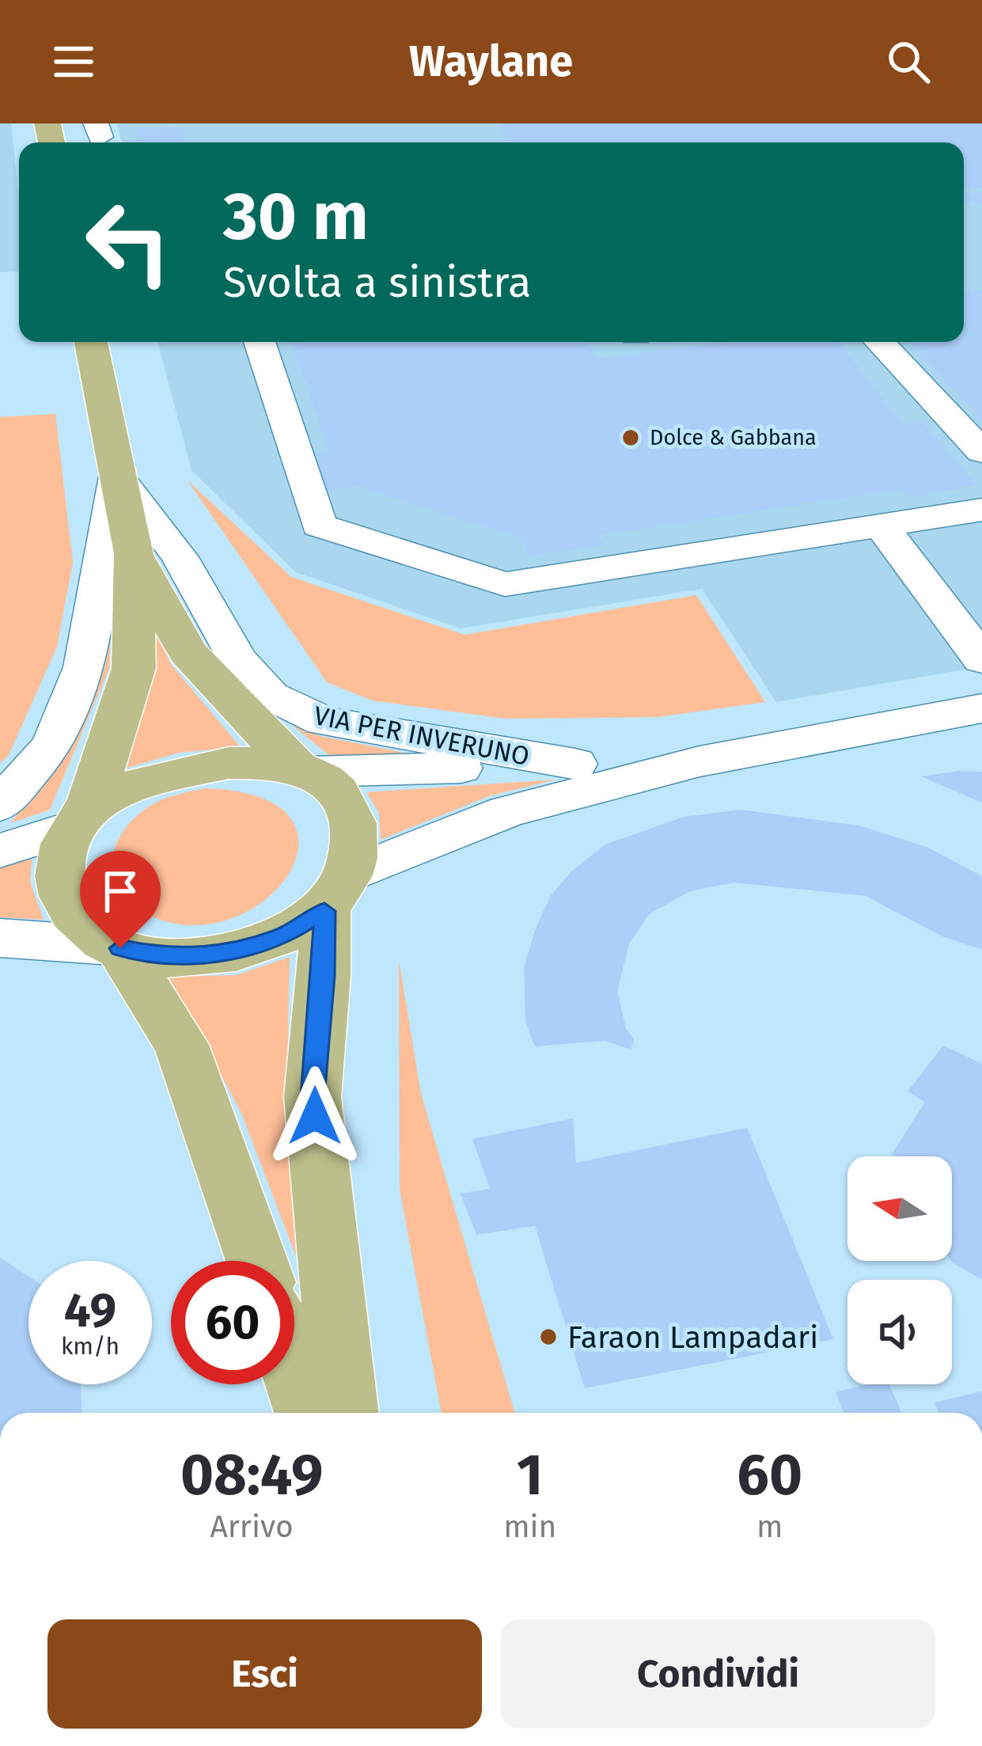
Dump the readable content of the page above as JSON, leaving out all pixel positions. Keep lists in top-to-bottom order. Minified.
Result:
{"streets":{"main road":["VIA PER INVERUNO"]},"places":["Dolce & Gabbana","Faraon Lampadari"],"north":"left","page":{"header":"Waylane","turn":["30 m","Svolta a sinistra"],"speed":"49 km/h","limit":"60","eta":["08:49","Arrivo","1","min","60","m"],"buttons":["Esci","Condividi"]}}
